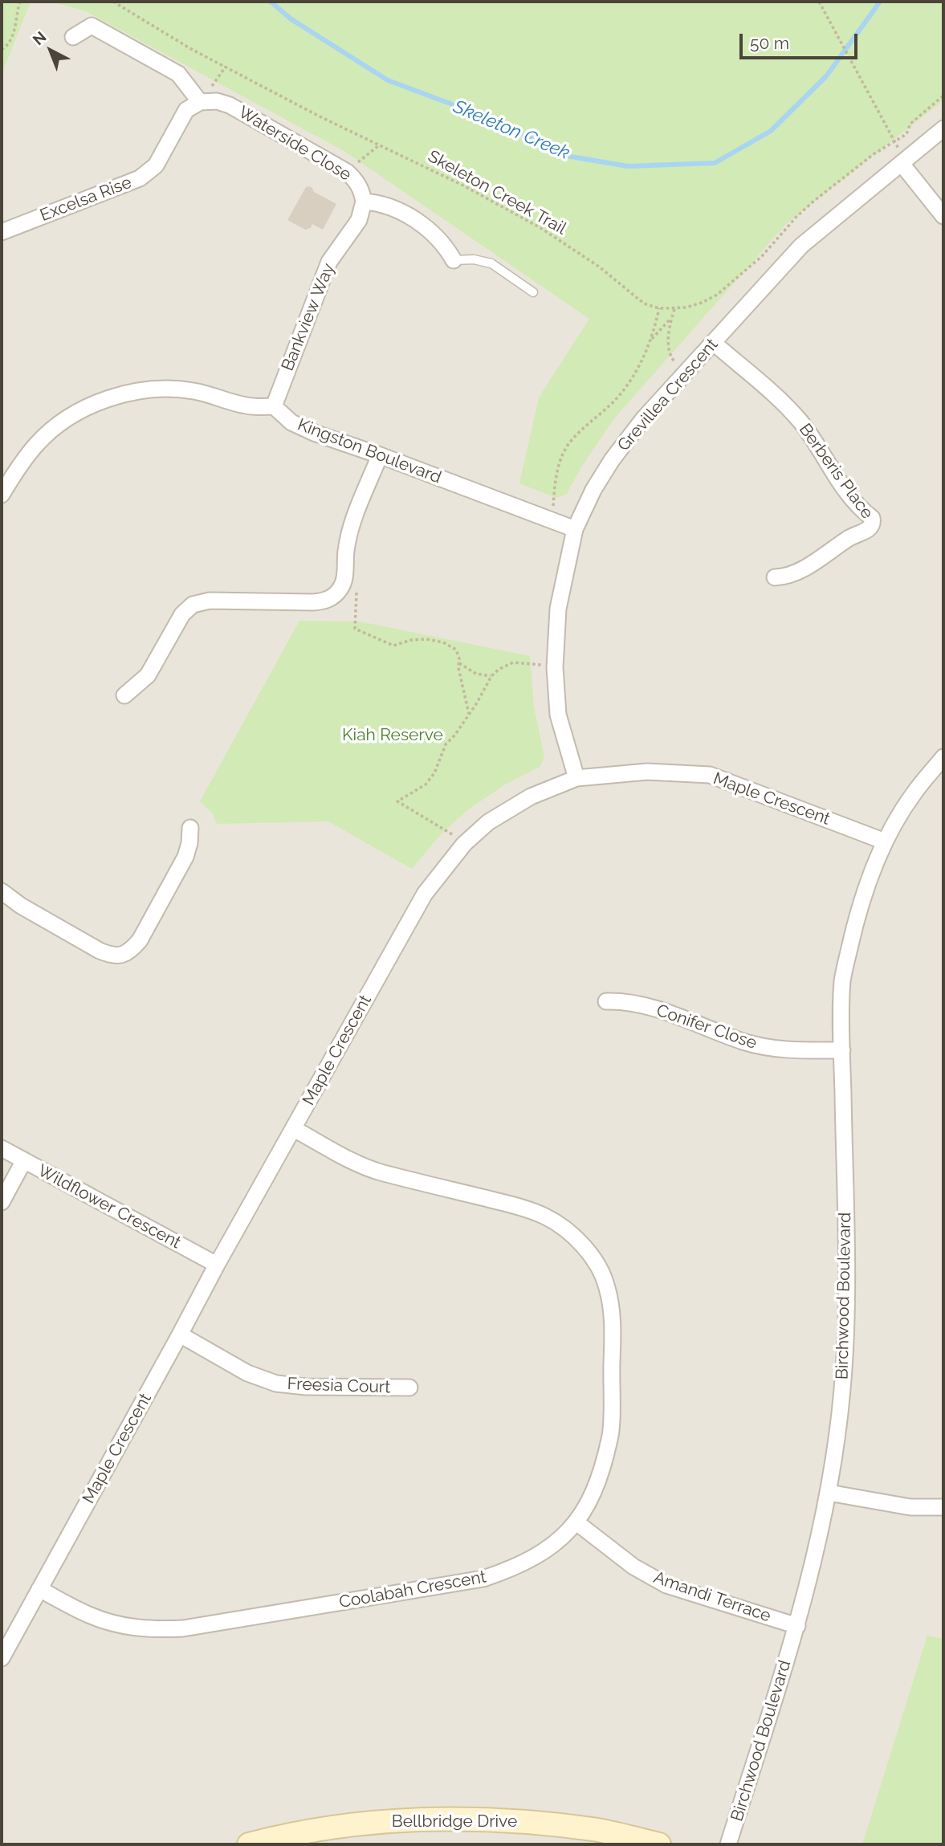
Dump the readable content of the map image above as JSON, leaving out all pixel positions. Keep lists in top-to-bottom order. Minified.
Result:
{"streets":{"street":["Waterside Close","Excelsa Rise","Bankview Way","Grevillea Crescent","Kingston Boulevard","Berberis Place","Maple Crescent","Conifer Close","Wildflower Crescent","Birchwood Boulevard","Freesia Court","Coolabah Crescent","Amandi Terrace","Bellbridge Drive"],"path":["Skeleton Creek Trail"]},"crossings":[["Waterside Close","Excelsa Rise"],["Waterside Close","Bankview Way"],["Bankview Way","Kingston Boulevard"],["Grevillea Crescent","Kingston Boulevard"],["Grevillea Crescent","Berberis Place"],["Grevillea Crescent","Maple Crescent"],["Maple Crescent","Wildflower Crescent"],["Maple Crescent","Birchwood Boulevard"],["Maple Crescent","Freesia Court"],["Maple Crescent","Coolabah Crescent"],["Conifer Close","Birchwood Boulevard"],["Birchwood Boulevard","Amandi Terrace"],["Coolabah Crescent","Amandi Terrace"]],"water":["Skeleton Creek"],"parks":["Kiah Reserve"],"scale_bar":"50 m","north":"top left"}
